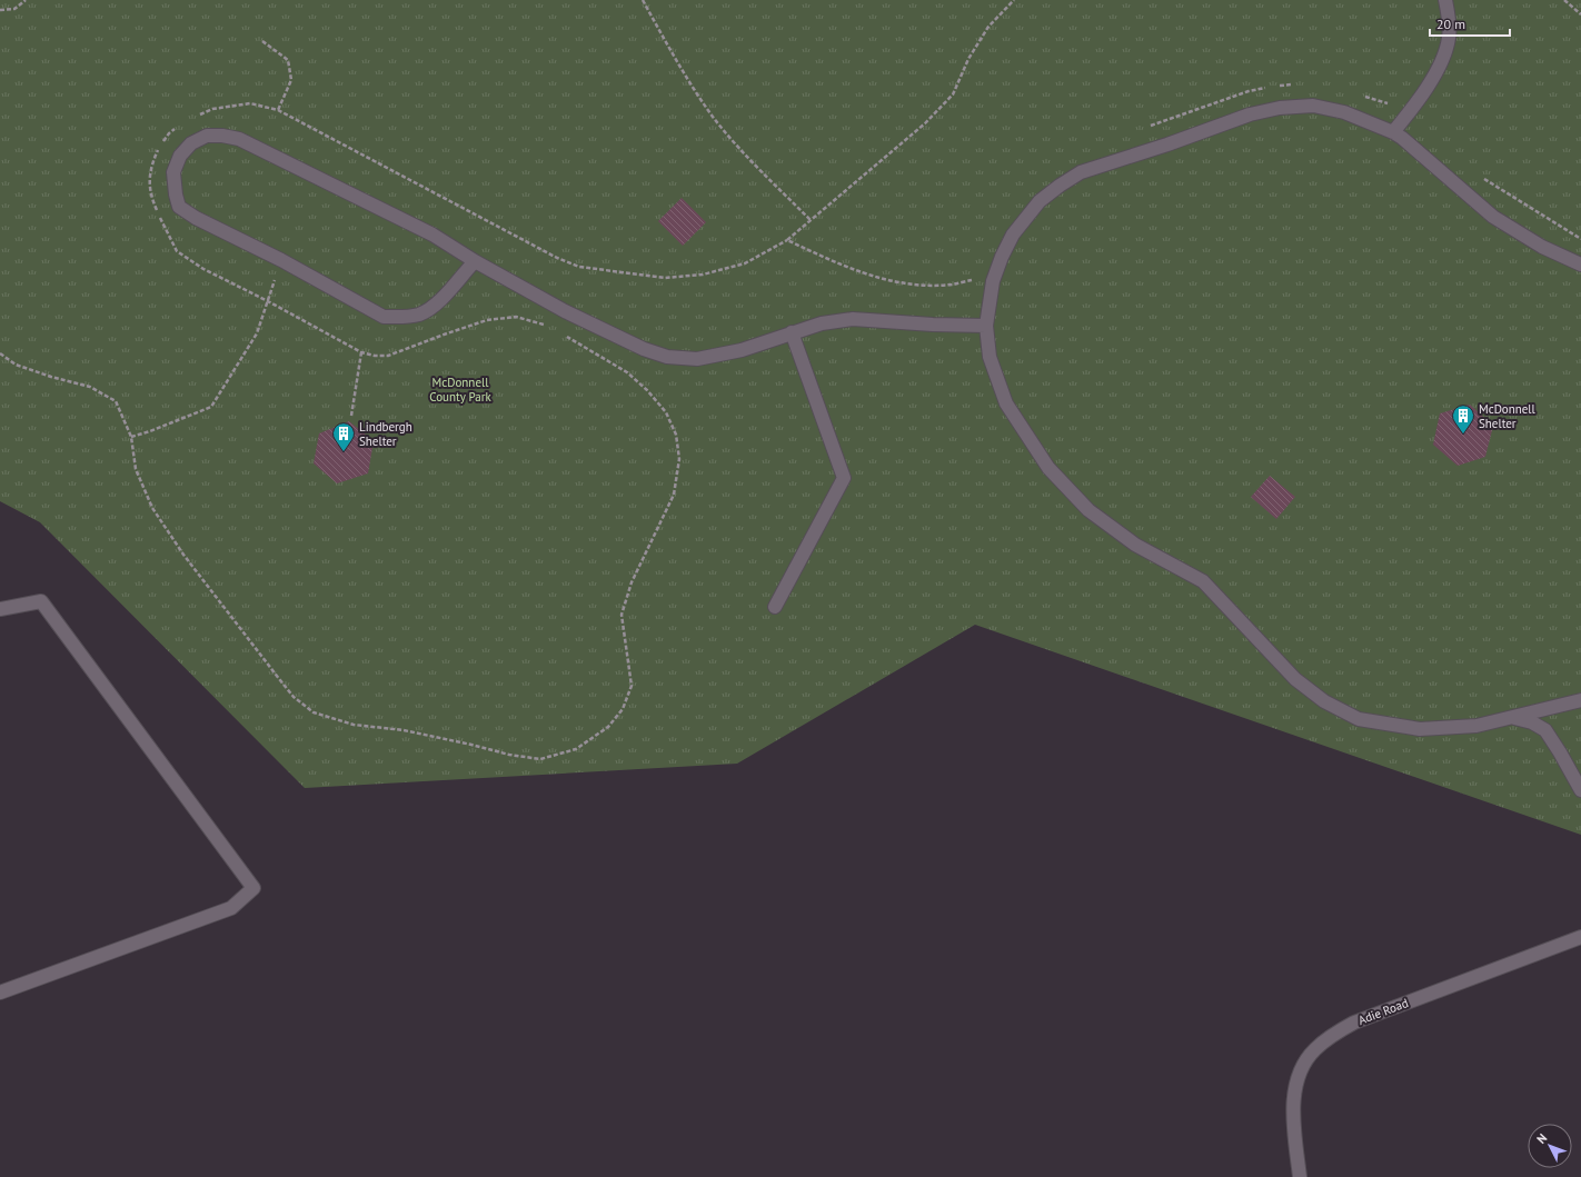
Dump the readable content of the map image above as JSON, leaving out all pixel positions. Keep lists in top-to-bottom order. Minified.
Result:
{"streets":{"street":["Adie Road"]},"parks":["McDonnell County Park"],"places":{"building":["McDonnell Shelter","Lindbergh Shelter"]},"scale_bar":"20 m","north":"top left"}
